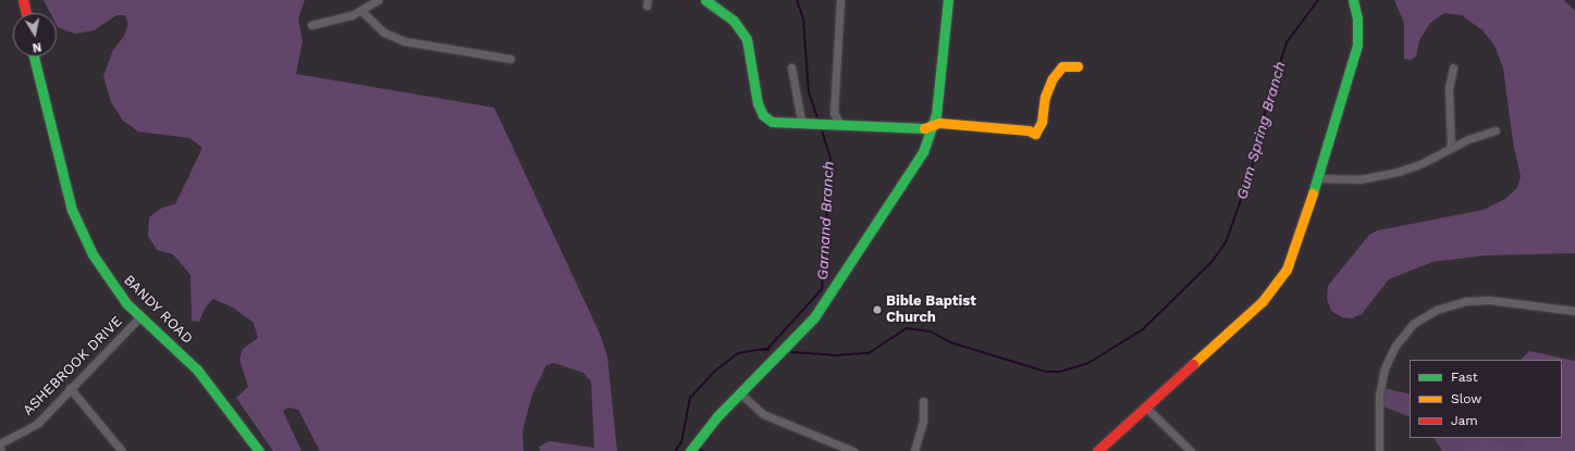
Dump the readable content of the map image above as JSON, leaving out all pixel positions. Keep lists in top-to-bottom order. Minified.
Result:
{"streets":{"street":["BANDY ROAD","ASHEBROOK DRIVE"]},"crossings":[["BANDY ROAD","ASHEBROOK DRIVE"]],"water":["Gum Spring Branch","Garnand Branch"],"places":["Bible Baptist Church"],"legend":["Fast","Slow","Jam"],"north":"bottom"}
